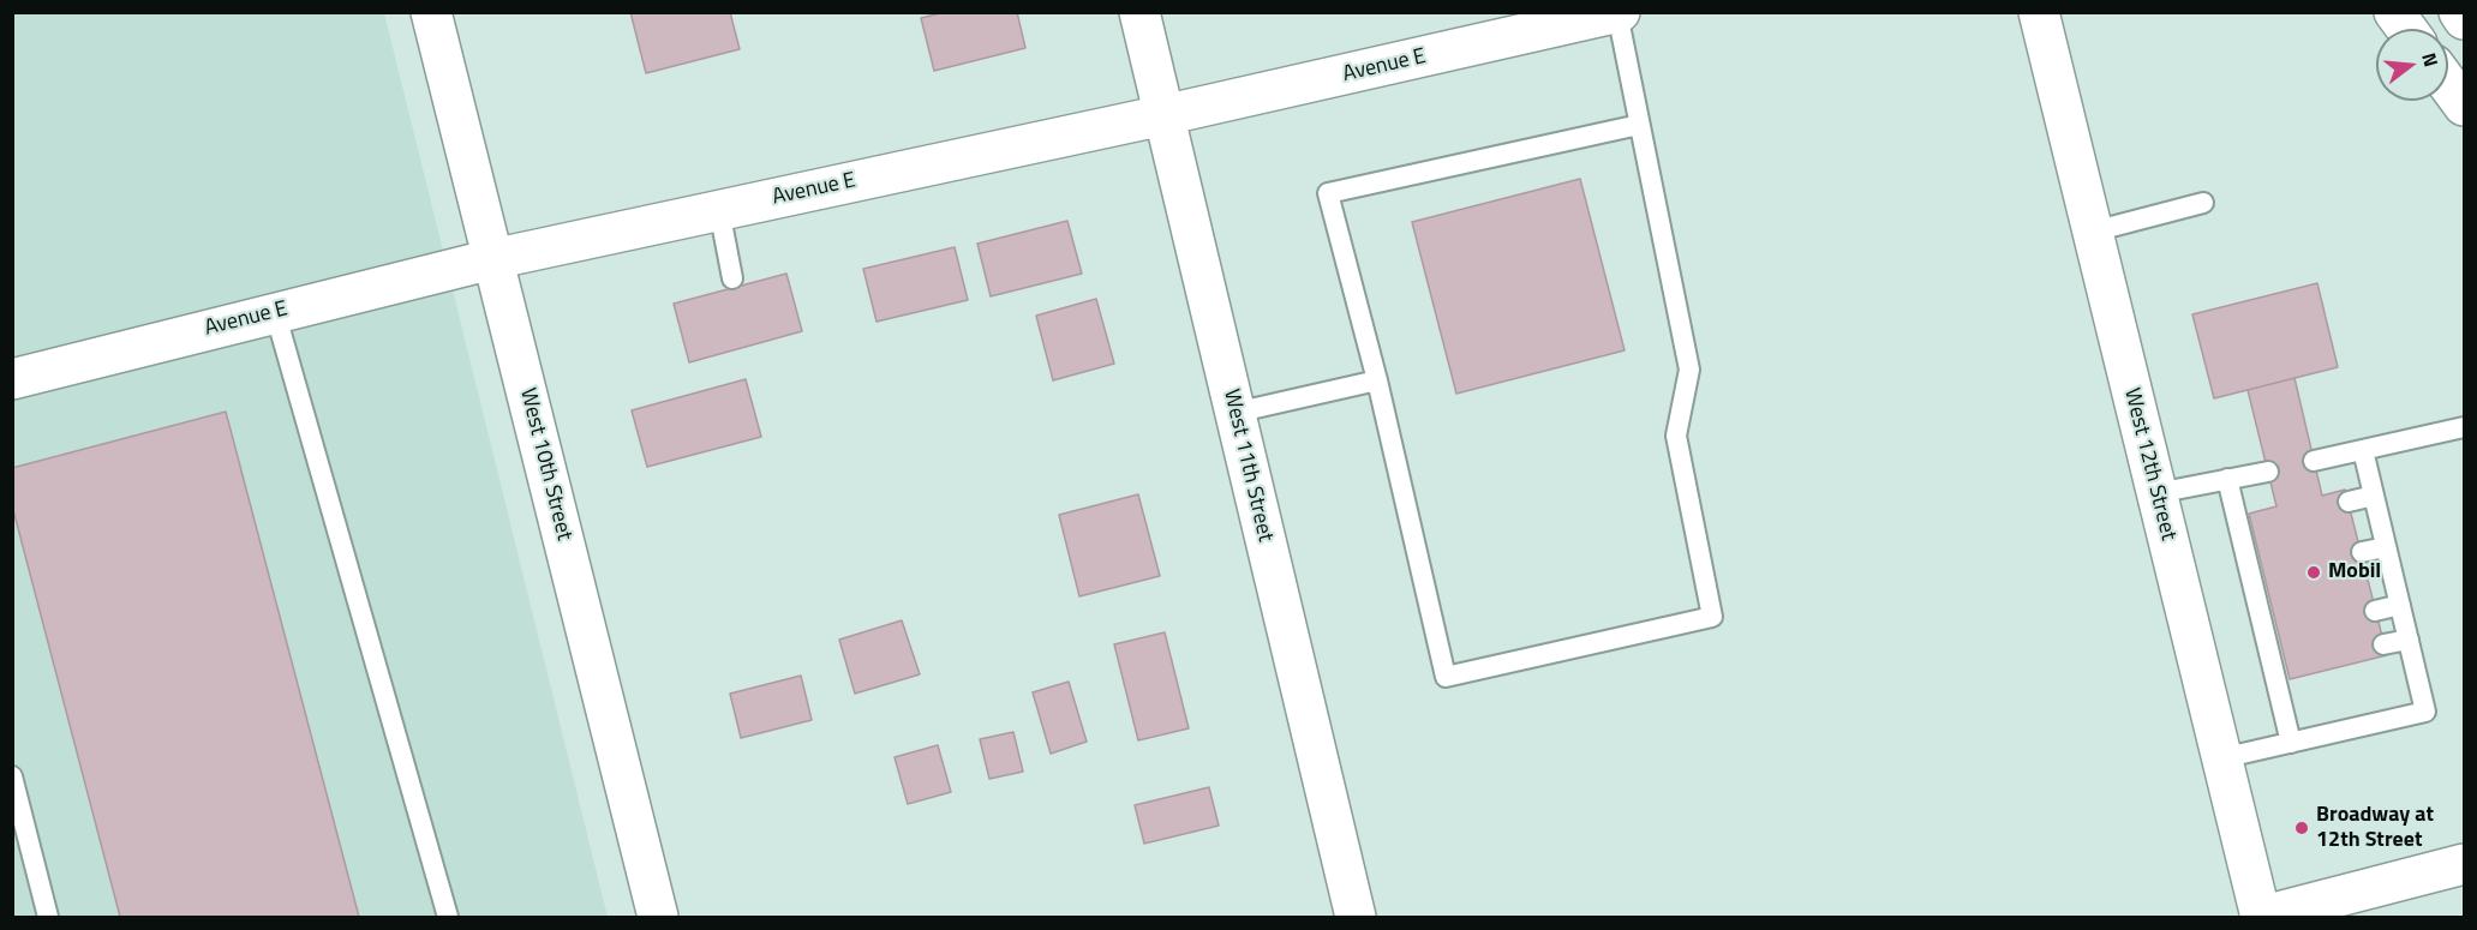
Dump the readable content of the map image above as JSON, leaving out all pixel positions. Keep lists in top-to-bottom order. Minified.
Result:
{"streets":{"street":["Avenue E","West 10th Street","West 12th Street","West 11th Street"]},"crossings":[["Avenue E","West 10th Street"],["Avenue E","West 11th Street"]],"places":["Mobil","Broadway at 12th Street"],"north":"right"}
